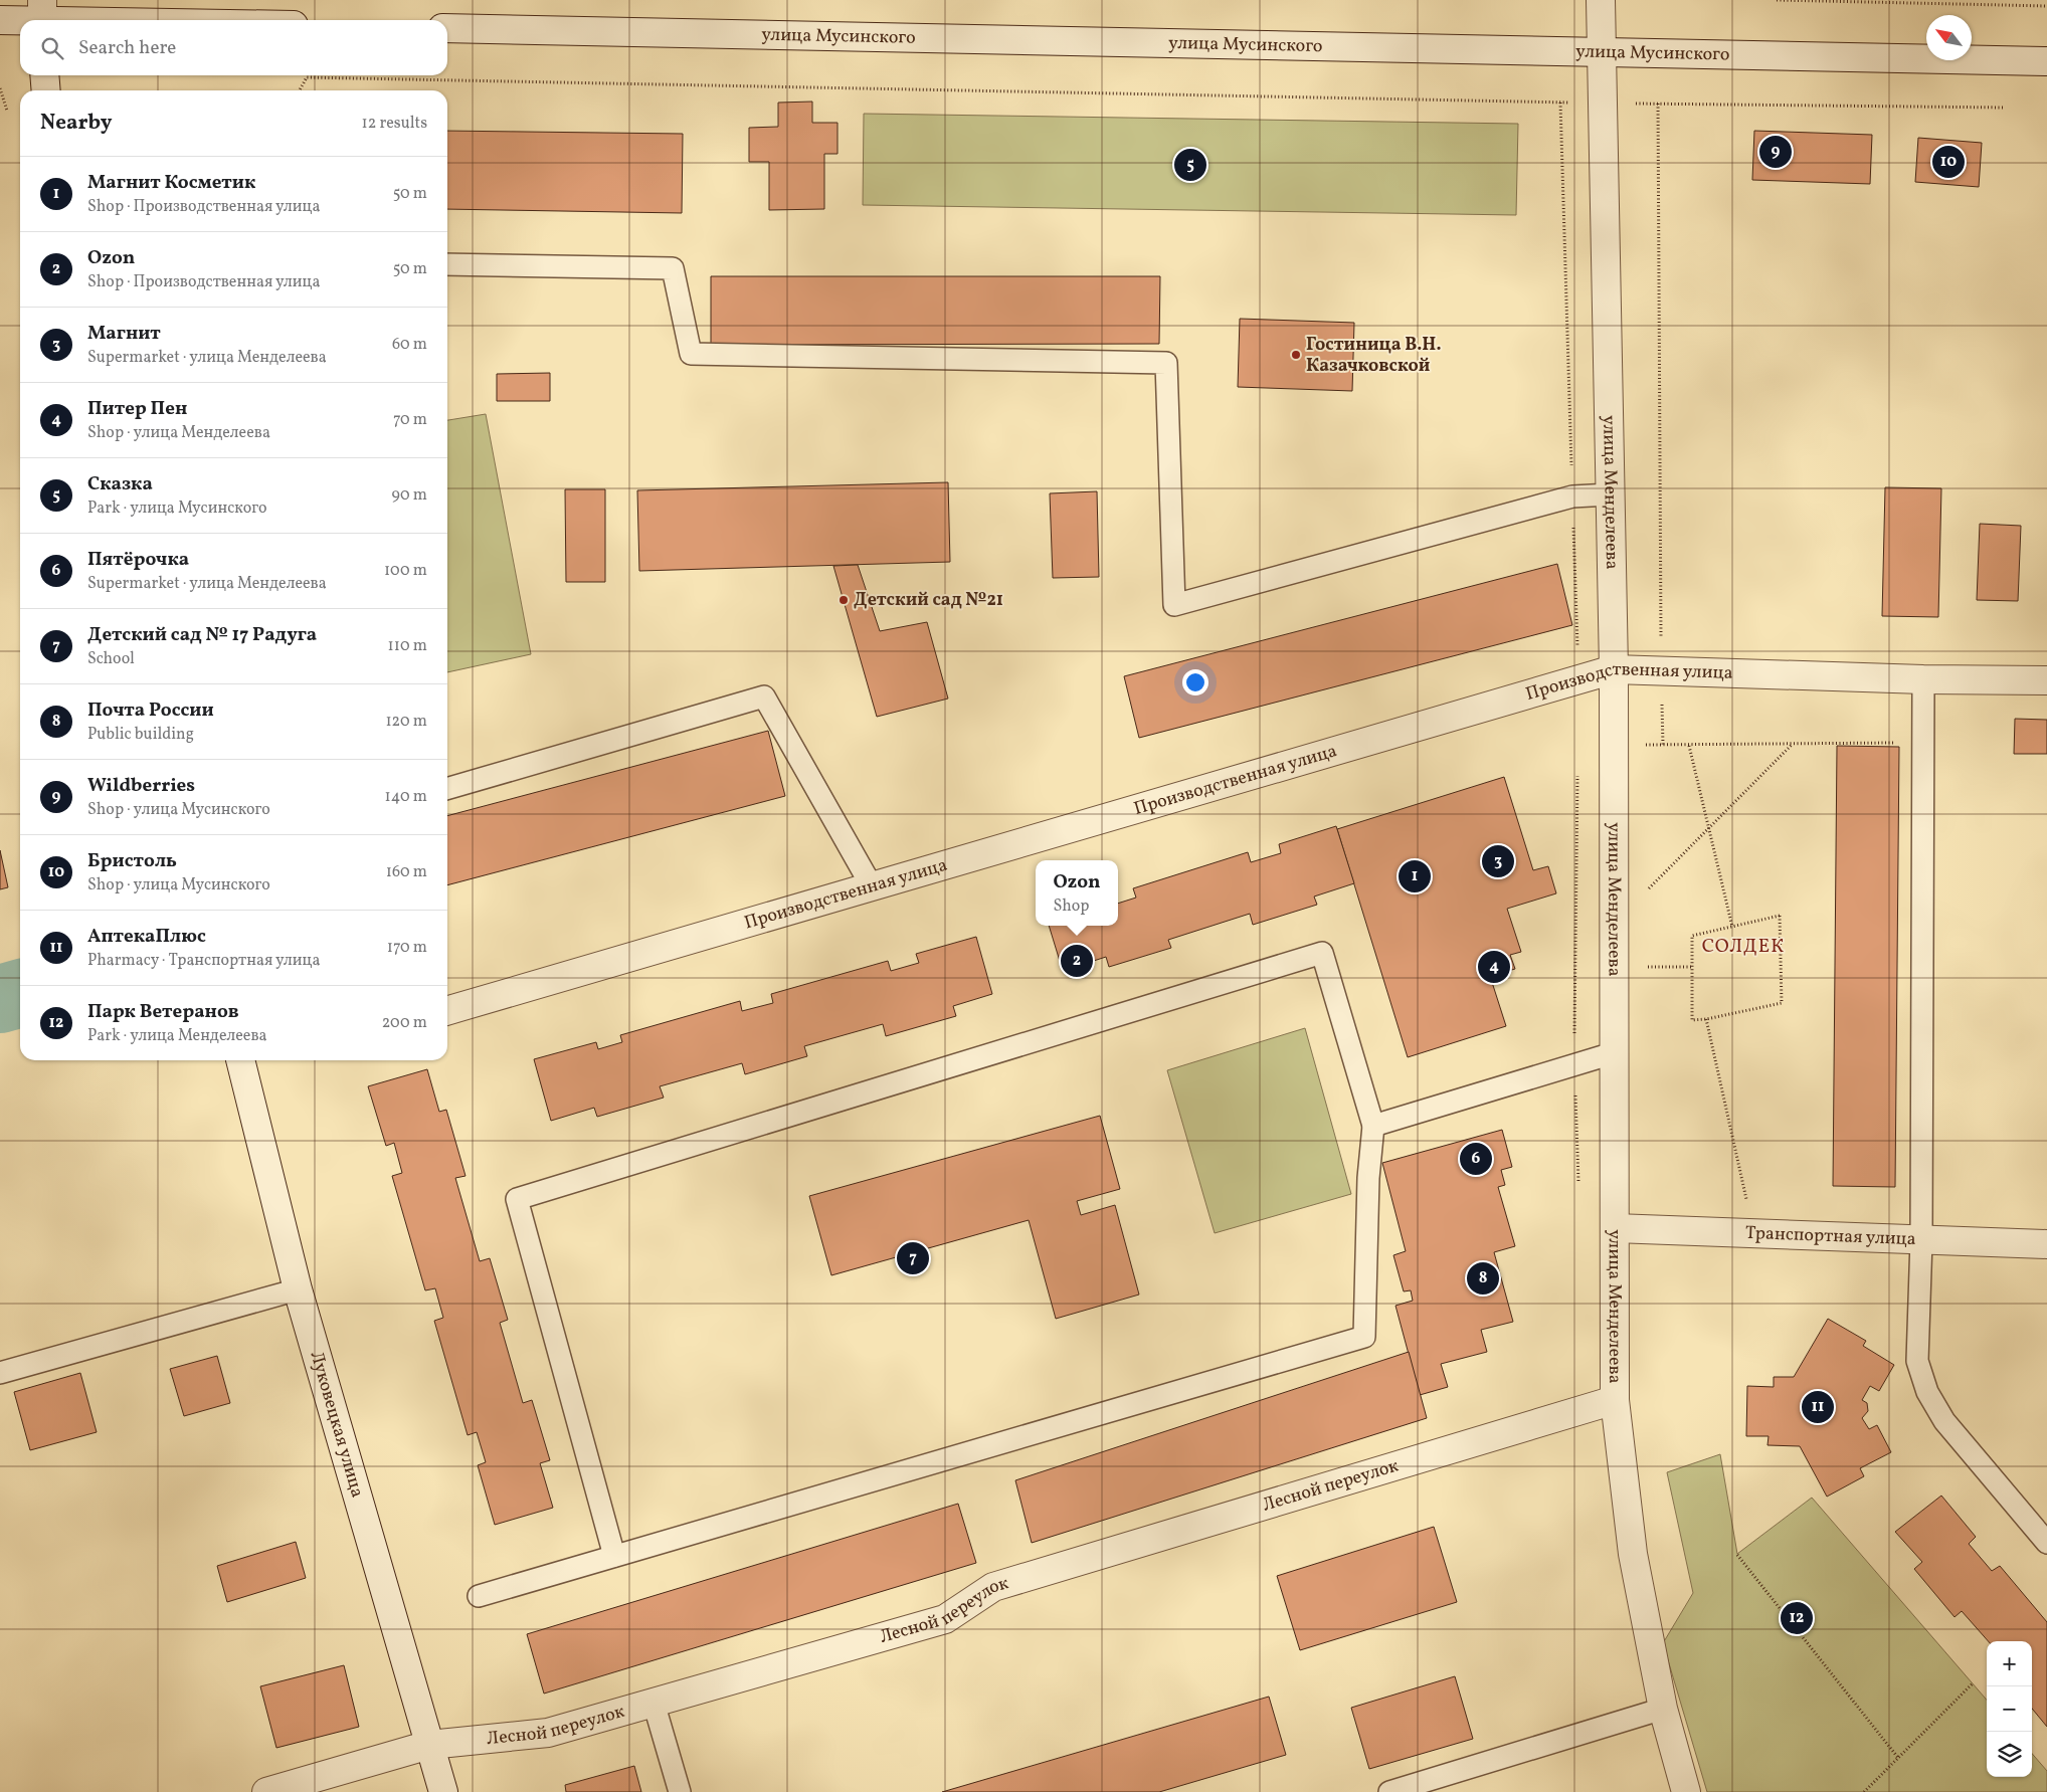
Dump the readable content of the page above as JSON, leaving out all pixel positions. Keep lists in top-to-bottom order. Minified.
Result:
{"streets":{"street":["улица Мусинского","улица Менделеева","Производственная улица","Транспортная улица","Луковецкая улица","Лесной переулок"]},"crossings":[["улица Мусинского","улица Менделеева"],["улица Менделеева","Производственная улица"],["улица Менделеева","Транспортная улица"],["улица Менделеева","Лесной переулок"],["Луковецкая улица","Лесной переулок"]],"districts":["СОЛДЕК"],"places":["Гостиница В.Н. Казачковской","Детский сад №21"],"north":"top left","page":{"search":"Search here","heading":["Nearby","12 results"],"pins":["9","10","5","3","1","2","4","6","7","8","11","12"],"list":[{"mark":"1","name":"Магнит Косметик","note":"Shop · Производственная улица","value":"50 m"},{"mark":"2","name":"Ozon","note":"Shop · Производственная улица","value":"50 m"},{"mark":"3","name":"Магнит","note":"Supermarket · улица Менделеева","value":"60 m"},{"mark":"4","name":"Питер Пен","note":"Shop · улица Менделеева","value":"70 m"},{"mark":"5","name":"Сказка","note":"Park · улица Мусинского","value":"90 m"},{"mark":"6","name":"Пятёрочка","note":"Supermarket · улица Менделеева","value":"100 m"},{"mark":"7","name":"Детский сад № 17 Радуга","note":"School","value":"110 m"},{"mark":"8","name":"Почта России","note":"Public building","value":"120 m"},{"mark":"9","name":"Wildberries","note":"Shop · улица Мусинского","value":"140 m"},{"mark":"10","name":"Бристоль","note":"Shop · улица Мусинского","value":"160 m"},{"mark":"11","name":"АптекаПлюс","note":"Pharmacy · Транспортная улица","value":"170 m"},{"mark":"12","name":"Парк Ветеранов","note":"Park · улица Менделеева","value":"200 m"}],"popup":["Ozon","Shop"],"map_buttons":["+","−"]}}
